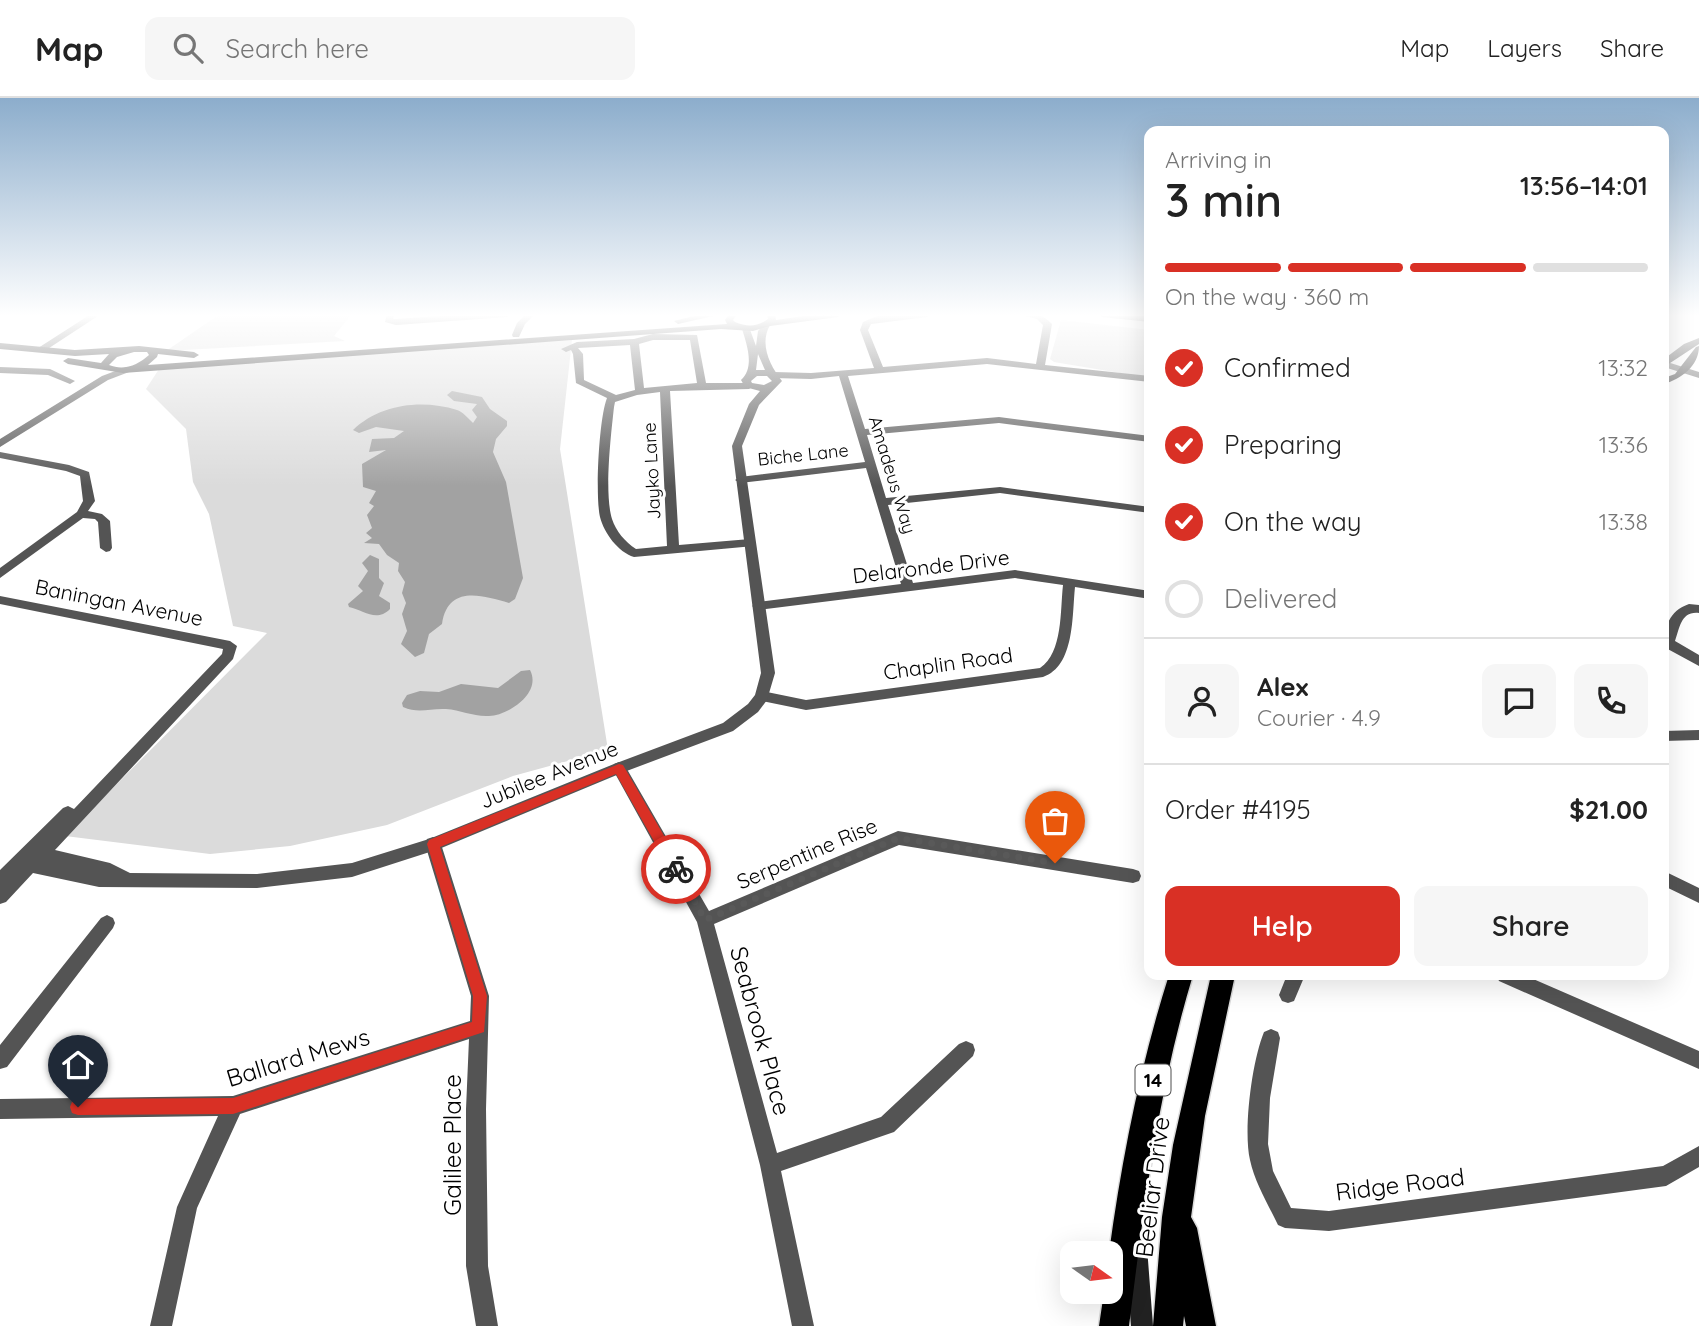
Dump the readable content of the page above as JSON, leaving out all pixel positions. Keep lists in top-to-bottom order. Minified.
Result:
{"streets":{"highway":["14","Beeliar Drive"],"street":["Biche Lane","Jayko Lane","Amadeus Way","Delaronde Drive","Baningan Avenue","Chaplin Road","Jubilee Avenue","Serpentine Rise","Seabrook Place","Ballard Mews","Galilee Place","Ridge Road"]},"crossings":[["Biche Lane","Amadeus Way"],["Amadeus Way","Delaronde Drive"],["Delaronde Drive","Chaplin Road"],["Baningan Avenue","Jubilee Avenue"],["Chaplin Road","Jubilee Avenue"],["Jubilee Avenue","Seabrook Place"],["Jubilee Avenue","Galilee Place"],["Serpentine Rise","Seabrook Place"],["Ballard Mews","Galilee Place"]],"north":"right","page":{"header":"Map","search":"Search here","nav":["Map","Layers","Share"],"heading":["3 min","Arriving in","13:56–14:01"],"panel":["Alex","Courier · 4.9","Order #4195","$21.00"],"bar":"On the way · 360 m","list":[["Confirmed","13:32"],["Preparing","13:36"],["On the way","13:38"],"Delivered"],"buttons":["Help","Share"]}}
